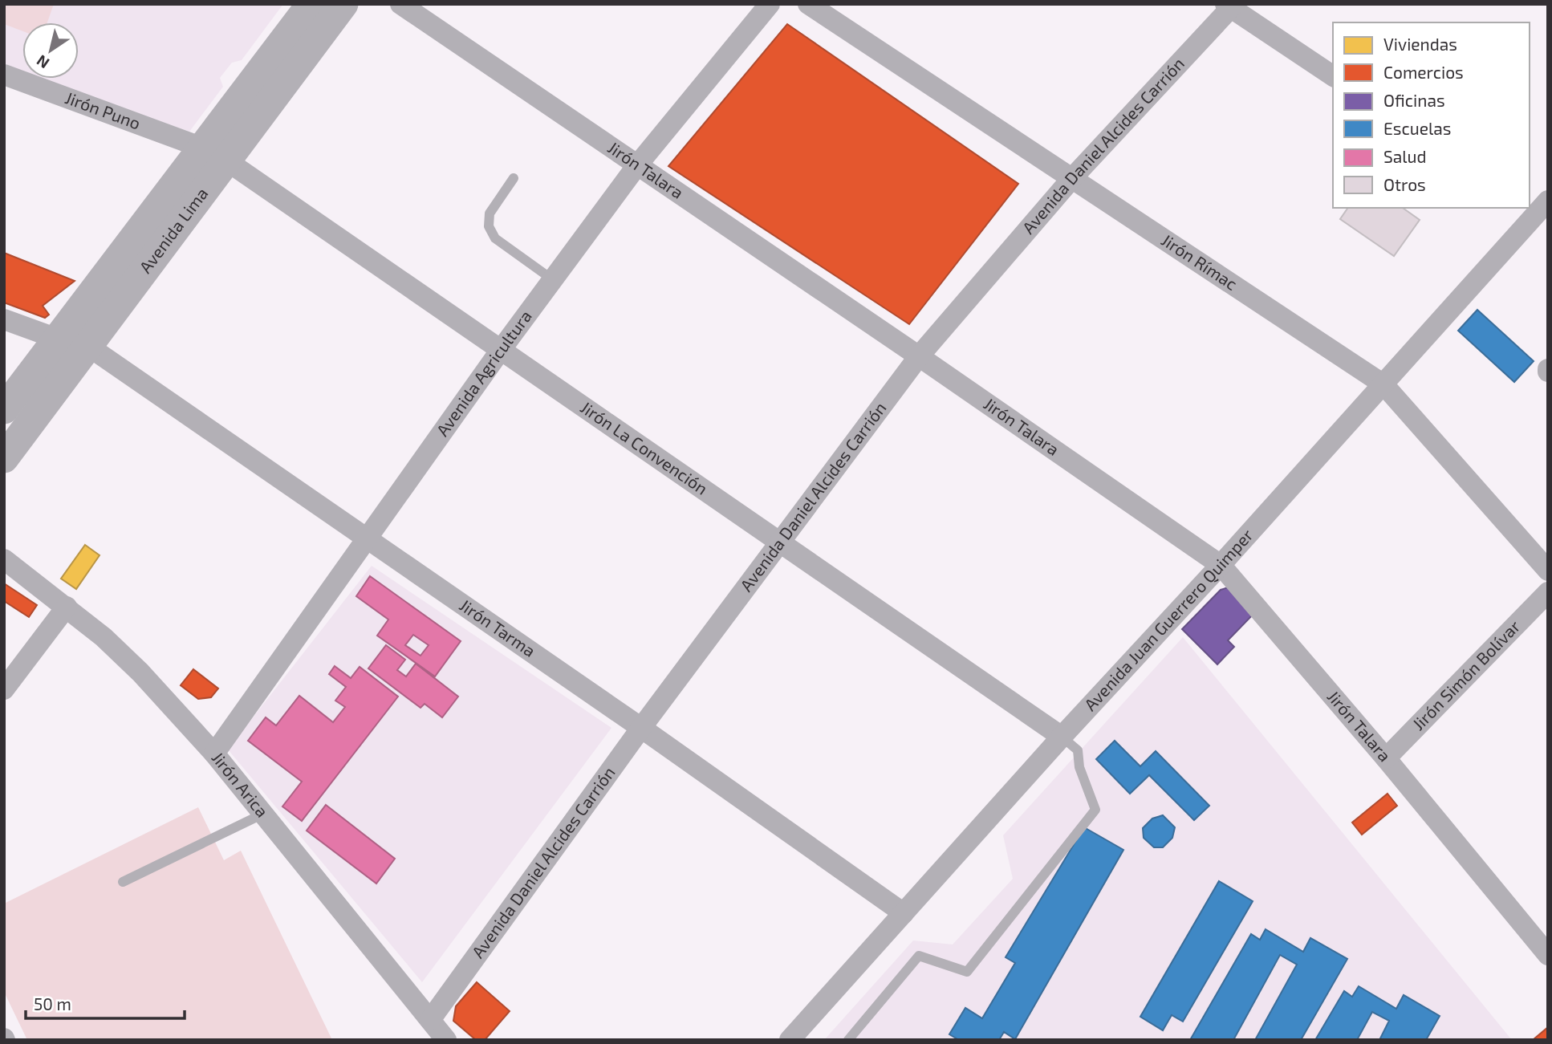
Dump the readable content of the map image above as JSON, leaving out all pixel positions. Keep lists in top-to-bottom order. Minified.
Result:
{"streets":{"main road":["Avenida Lima"],"street":["Jirón Puno","Avenida Daniel Alcides Carrión","Jirón Talara","Jirón Rímac","Avenida Agricultura","Jirón La Convención","Avenida Juan Guerrero Quimper","Jirón Tarma","Jirón Simón Bolívar","Jirón Arica"]},"crossings":[["Jirón Puno","Avenida Lima"],["Jirón Puno","Jirón La Convención"],["Avenida Daniel Alcides Carrión","Jirón Talara"],["Avenida Daniel Alcides Carrión","Jirón Rímac"],["Avenida Daniel Alcides Carrión","Jirón La Convención"],["Avenida Daniel Alcides Carrión","Jirón Tarma"],["Avenida Daniel Alcides Carrión","Jirón Arica"],["Jirón Talara","Avenida Agricultura"],["Jirón Talara","Avenida Juan Guerrero Quimper"],["Jirón Talara","Jirón Simón Bolívar"],["Avenida Lima","Jirón La Convención"],["Avenida Lima","Jirón Tarma"],["Jirón Rímac","Avenida Juan Guerrero Quimper"],["Avenida Agricultura","Jirón La Convención"],["Avenida Agricultura","Jirón Tarma"],["Avenida Agricultura","Jirón Arica"],["Jirón La Convención","Avenida Juan Guerrero Quimper"],["Avenida Juan Guerrero Quimper","Jirón Tarma"]],"legend":["Viviendas","Comercios","Oficinas","Escuelas","Salud","Otros"],"scale_bar":"50 m","north":"bottom left"}
